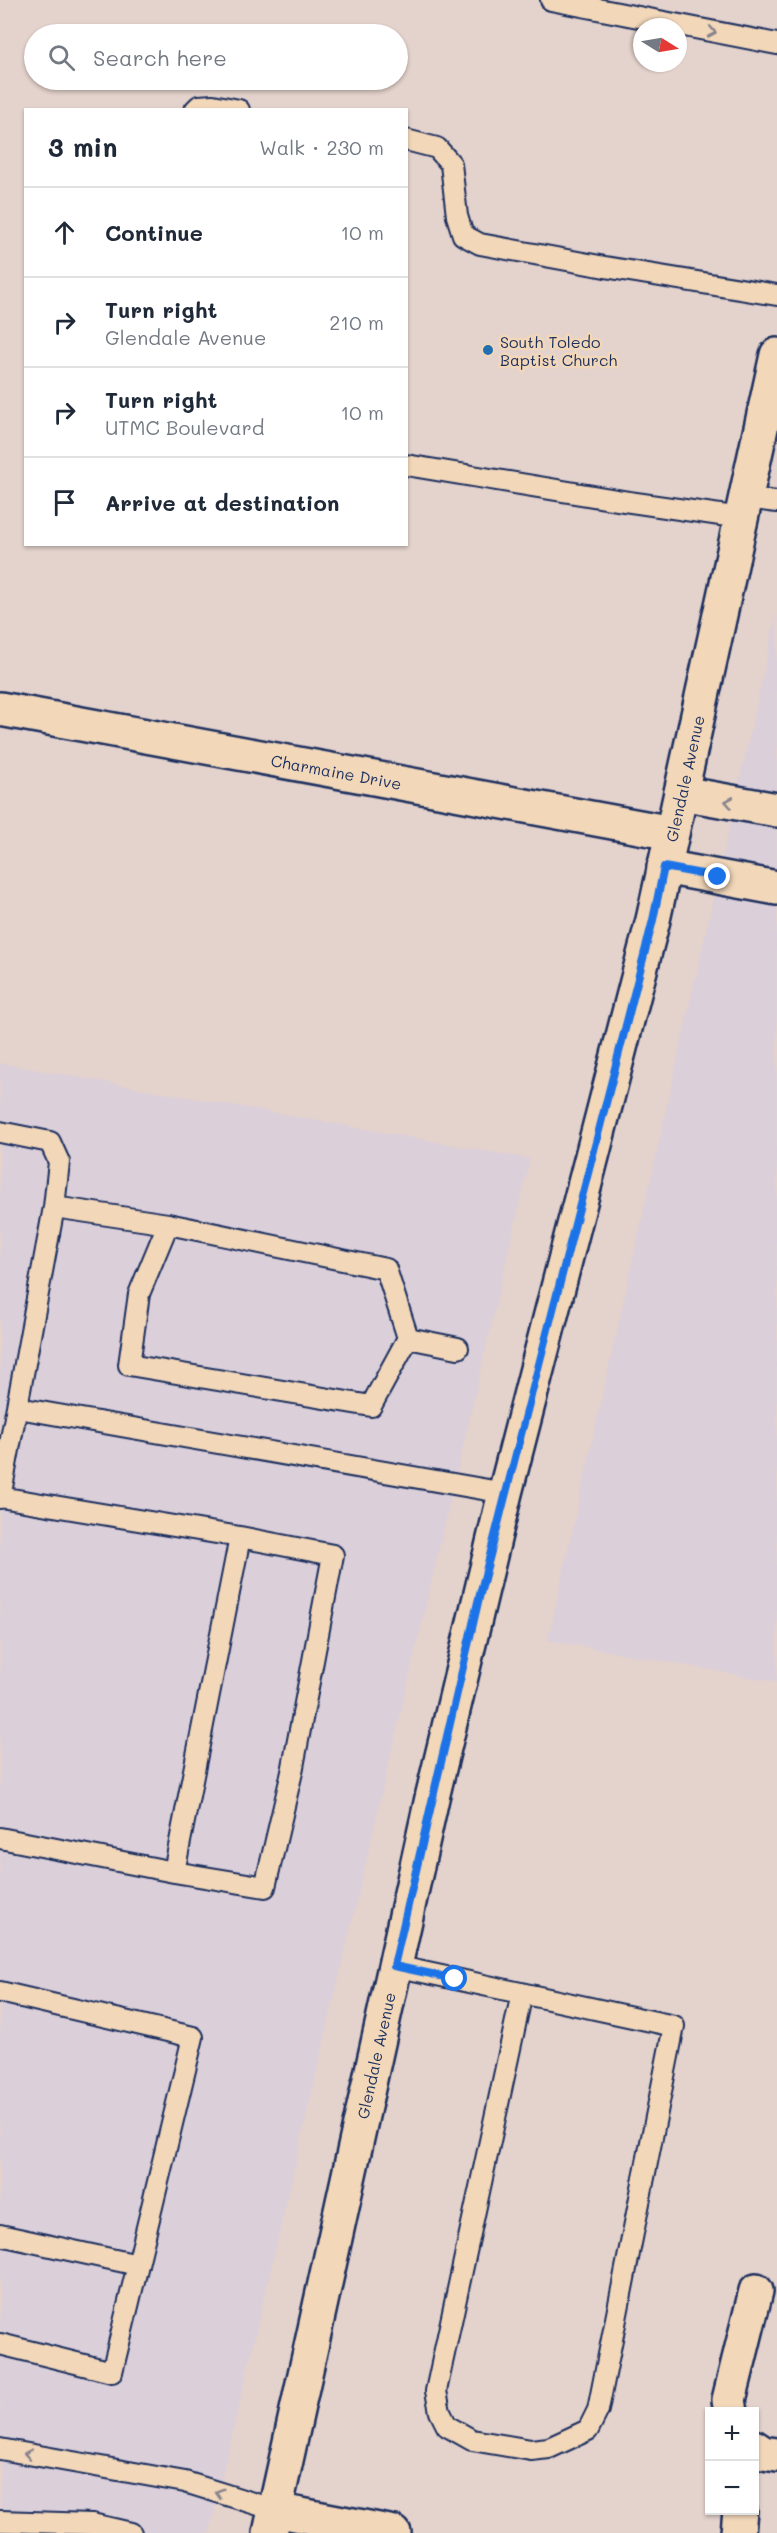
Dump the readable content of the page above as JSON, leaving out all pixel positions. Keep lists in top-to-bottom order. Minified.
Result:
{"streets":{"main road":["Charmaine Drive","Glendale Avenue"]},"crossings":[["Charmaine Drive","Glendale Avenue"]],"places":["South Toledo Baptist Church"],"north":"right","page":{"search":"Search here","heading":["3 min","Walk · 230 m"],"list":[["Continue","10 m"],["Turn right","Glendale Avenue","210 m"],["Turn right","UTMC Boulevard","10 m"],"Arrive at destination"],"map_buttons":["+","−"]}}
